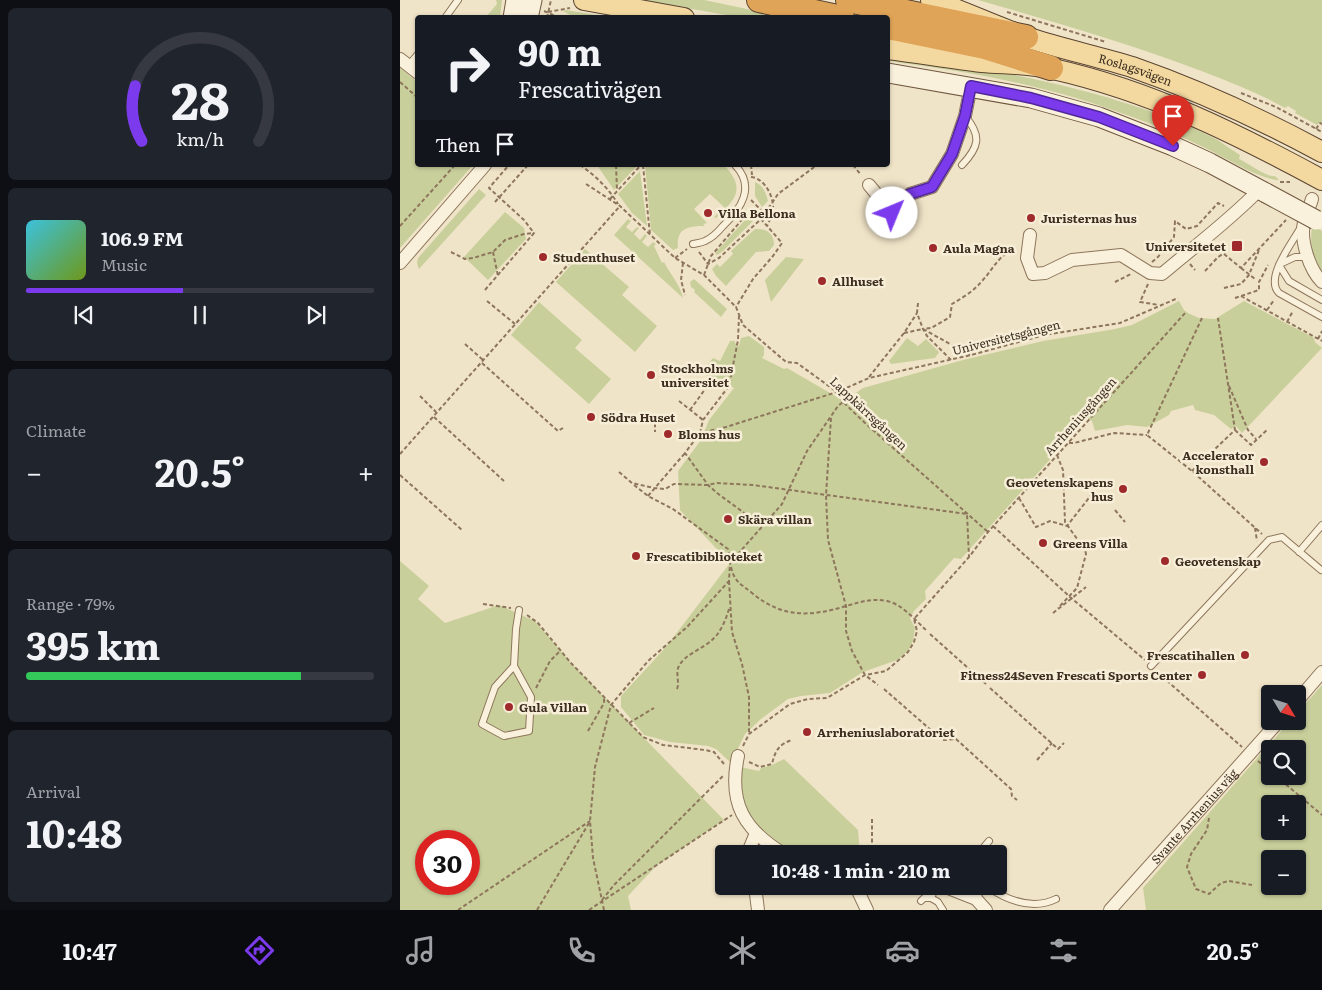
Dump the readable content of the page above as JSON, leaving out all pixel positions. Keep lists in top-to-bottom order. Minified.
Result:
{"streets":{"main road":["Roslagsvägen"],"street":["Svante Arrhenius väg"],"path":["Universitetsgången","Lappkärrsgången","Arrheniusgången"]},"crossings":[["Universitetsgången","Lappkärrsgången"],["Lappkärrsgången","Arrheniusgången"]],"places":{"other":["Villa Bellona","Juristernas hus","Aula Magna","Studenthuset","Allhuset","Stockholms universitet","Södra Huset","Bloms hus","Accelerator konsthall","Geovetenskapens hus","Skära villan","Greens Villa","Frescatibiblioteket","Geovetenskap","Frescatihallen","Fitness24Seven Frescati Sports Center","Gula Villan","Arrheniuslaboratoriet"],"transit":["Universitetet"]},"north":"bottom right","page":{"turn":["90 m","Frescativägen"],"then":"Then","song":["106.9 FM","Music"],"tile":["Climate",["Range · 79%","395 km"],["Arrival","10:48"]],"heat":["−","20.5°","+"],"map_buttons":["+","−"],"limit":"30","trip":"10:48 · 1 min · 210 m","tabs":["10:47","20.5°"],"gauge":["28","km/h"]}}
